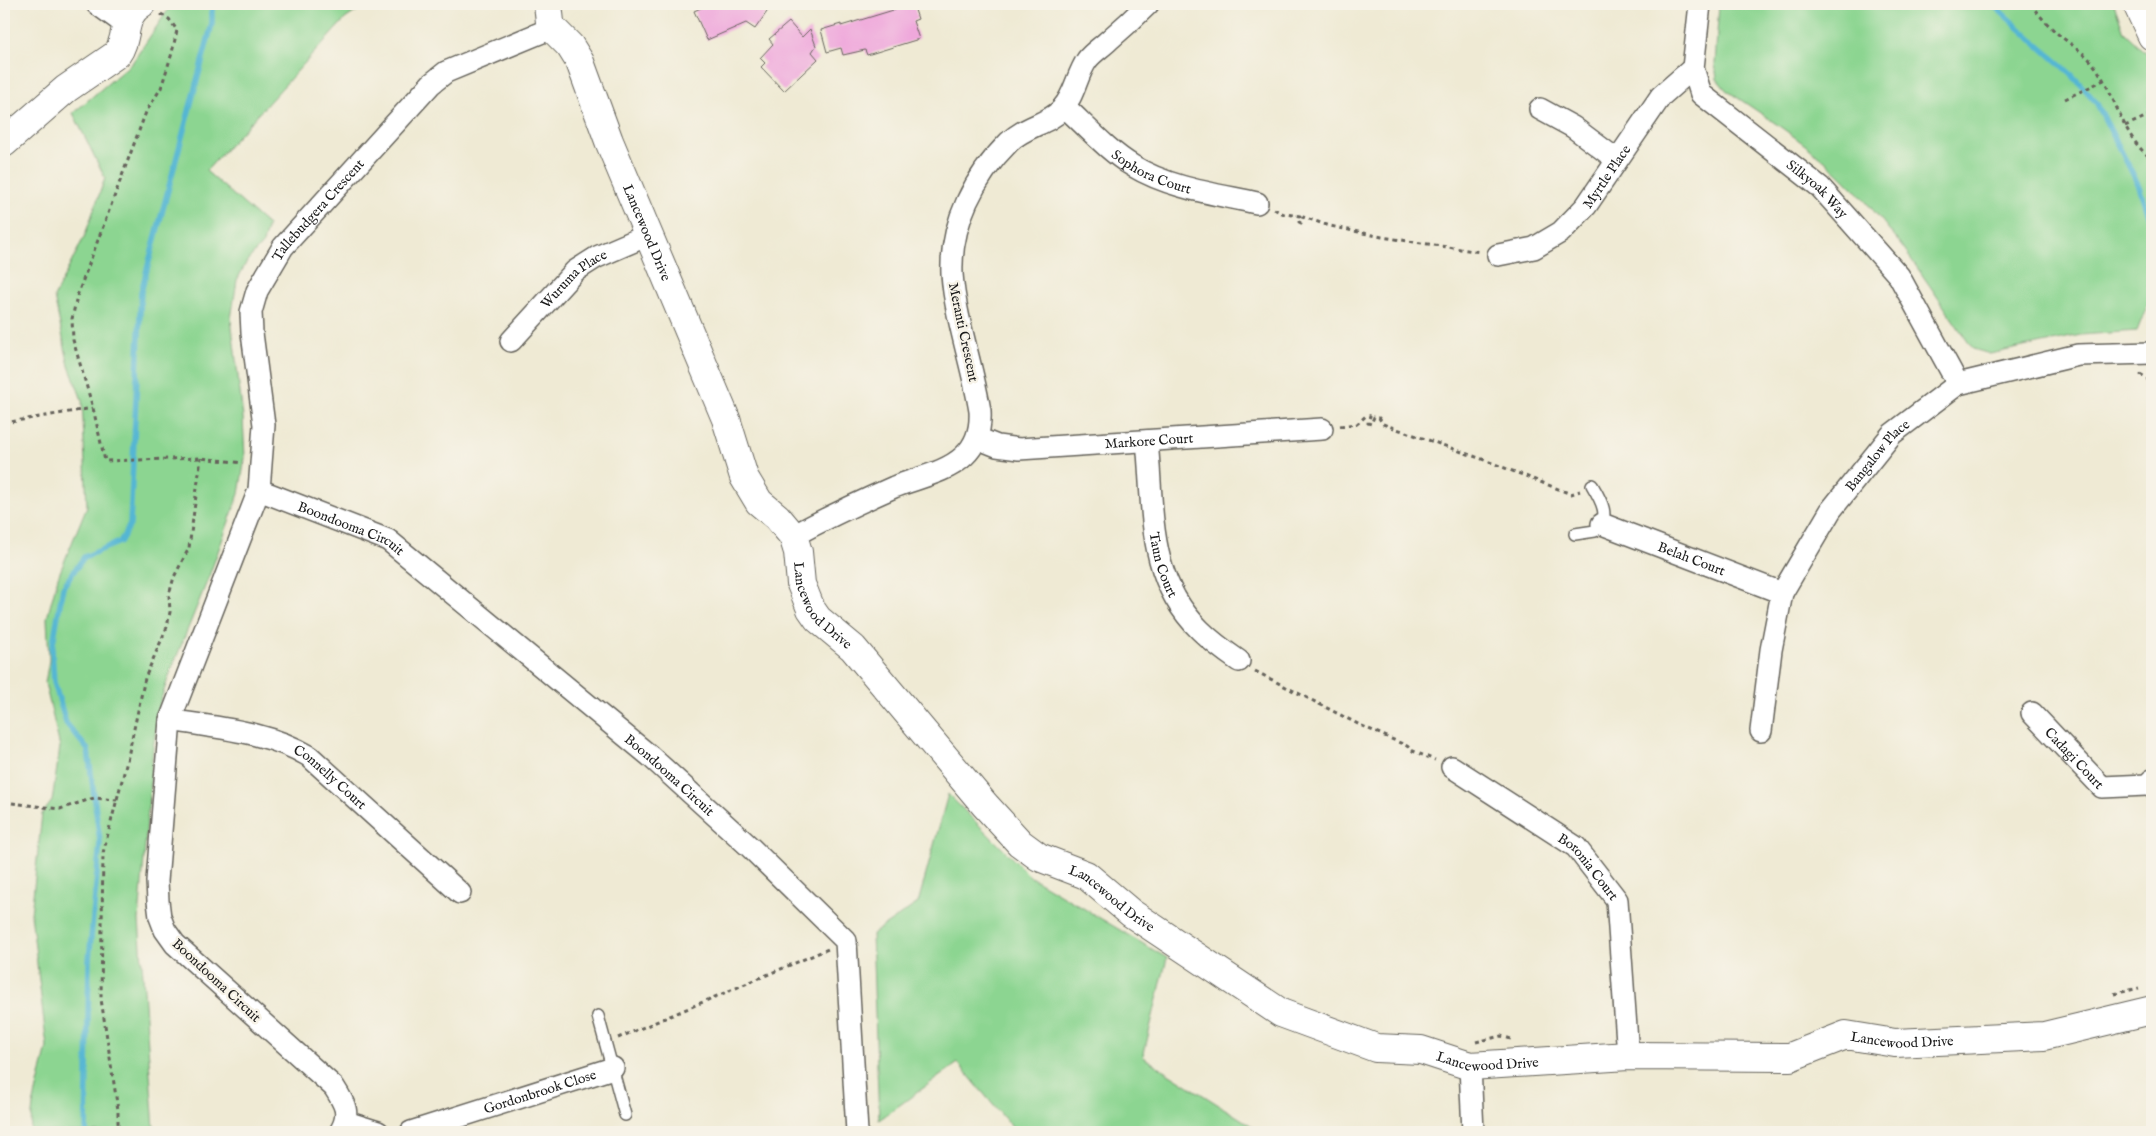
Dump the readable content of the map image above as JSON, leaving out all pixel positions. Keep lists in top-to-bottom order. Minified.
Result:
{"streets":{"street":["Sophora Court","Myrtle Place","Silkyoak Way","Tallebudgera Crescent","Lancewood Drive","Wuruma Place","Meranti Crescent","Markore Court","Bangalow Place","Boondooma Circuit","Belah Court","Taun Court","Cadagi Court","Connelly Court","Boronia Court","Gordonbrook Close"]},"crossings":[["Sophora Court","Meranti Crescent"],["Myrtle Place","Silkyoak Way"],["Silkyoak Way","Bangalow Place"],["Tallebudgera Crescent","Lancewood Drive"],["Tallebudgera Crescent","Boondooma Circuit"],["Lancewood Drive","Wuruma Place"],["Lancewood Drive","Boronia Court"],["Meranti Crescent","Markore Court"],["Markore Court","Taun Court"],["Bangalow Place","Belah Court"],["Boondooma Circuit","Connelly Court"]]}
